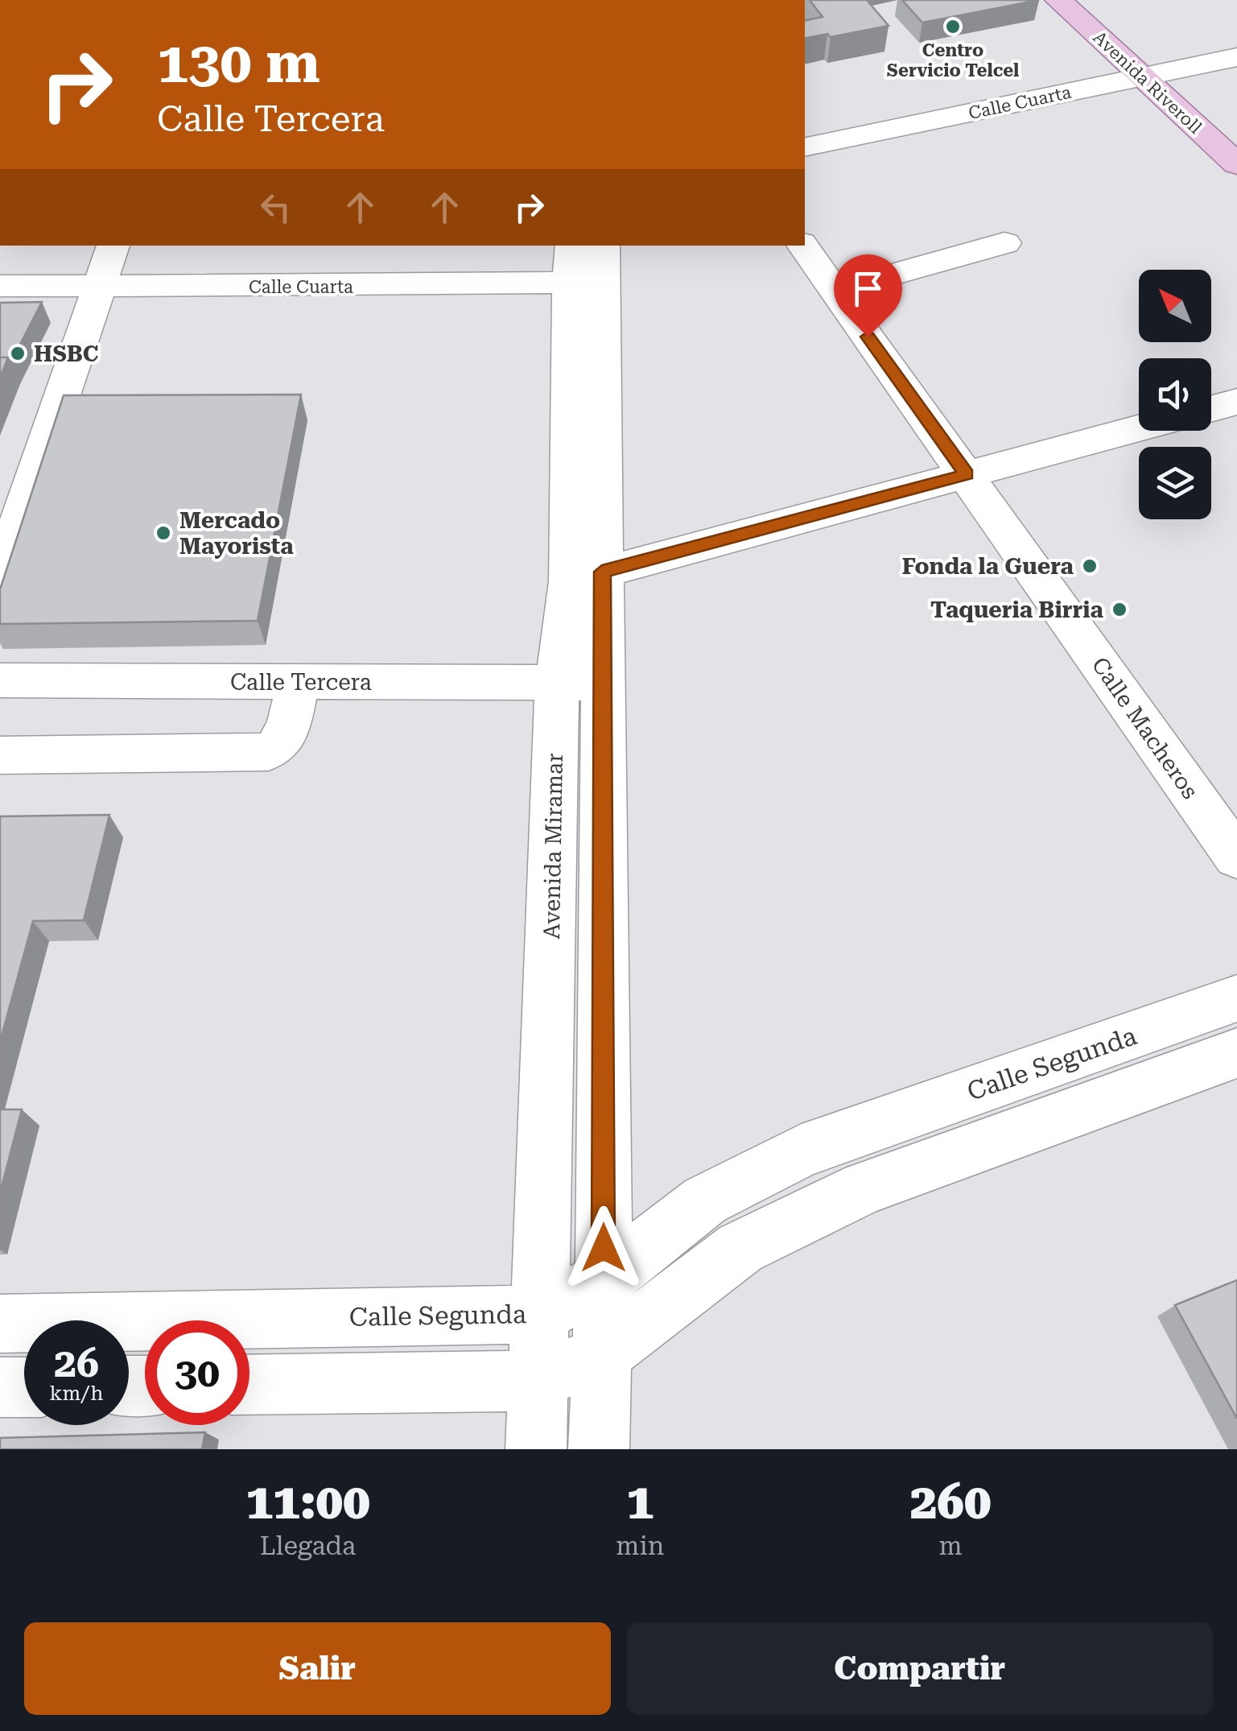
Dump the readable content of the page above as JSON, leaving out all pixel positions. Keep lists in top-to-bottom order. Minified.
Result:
{"streets":{"main road":["Avenida Riveroll"],"street":["Calle Cuarta","Calle Tercera","Calle Macheros","Avenida Miramar","Calle Segunda"]},"crossings":[["Avenida Riveroll","Calle Cuarta"],["Calle Cuarta","Avenida Miramar"],["Calle Tercera","Avenida Miramar"],["Avenida Miramar","Calle Segunda"]],"places":["Centro Servicio Telcel","HSBC","Mercado Mayorista","Fonda la Guera","Taqueria Birria"],"north":"top left","page":{"turn":["130 m","Calle Tercera"],"speed":"26 km/h","limit":"30","eta":["11:00","Llegada","1","min","260","m"],"buttons":["Salir","Compartir"]}}
